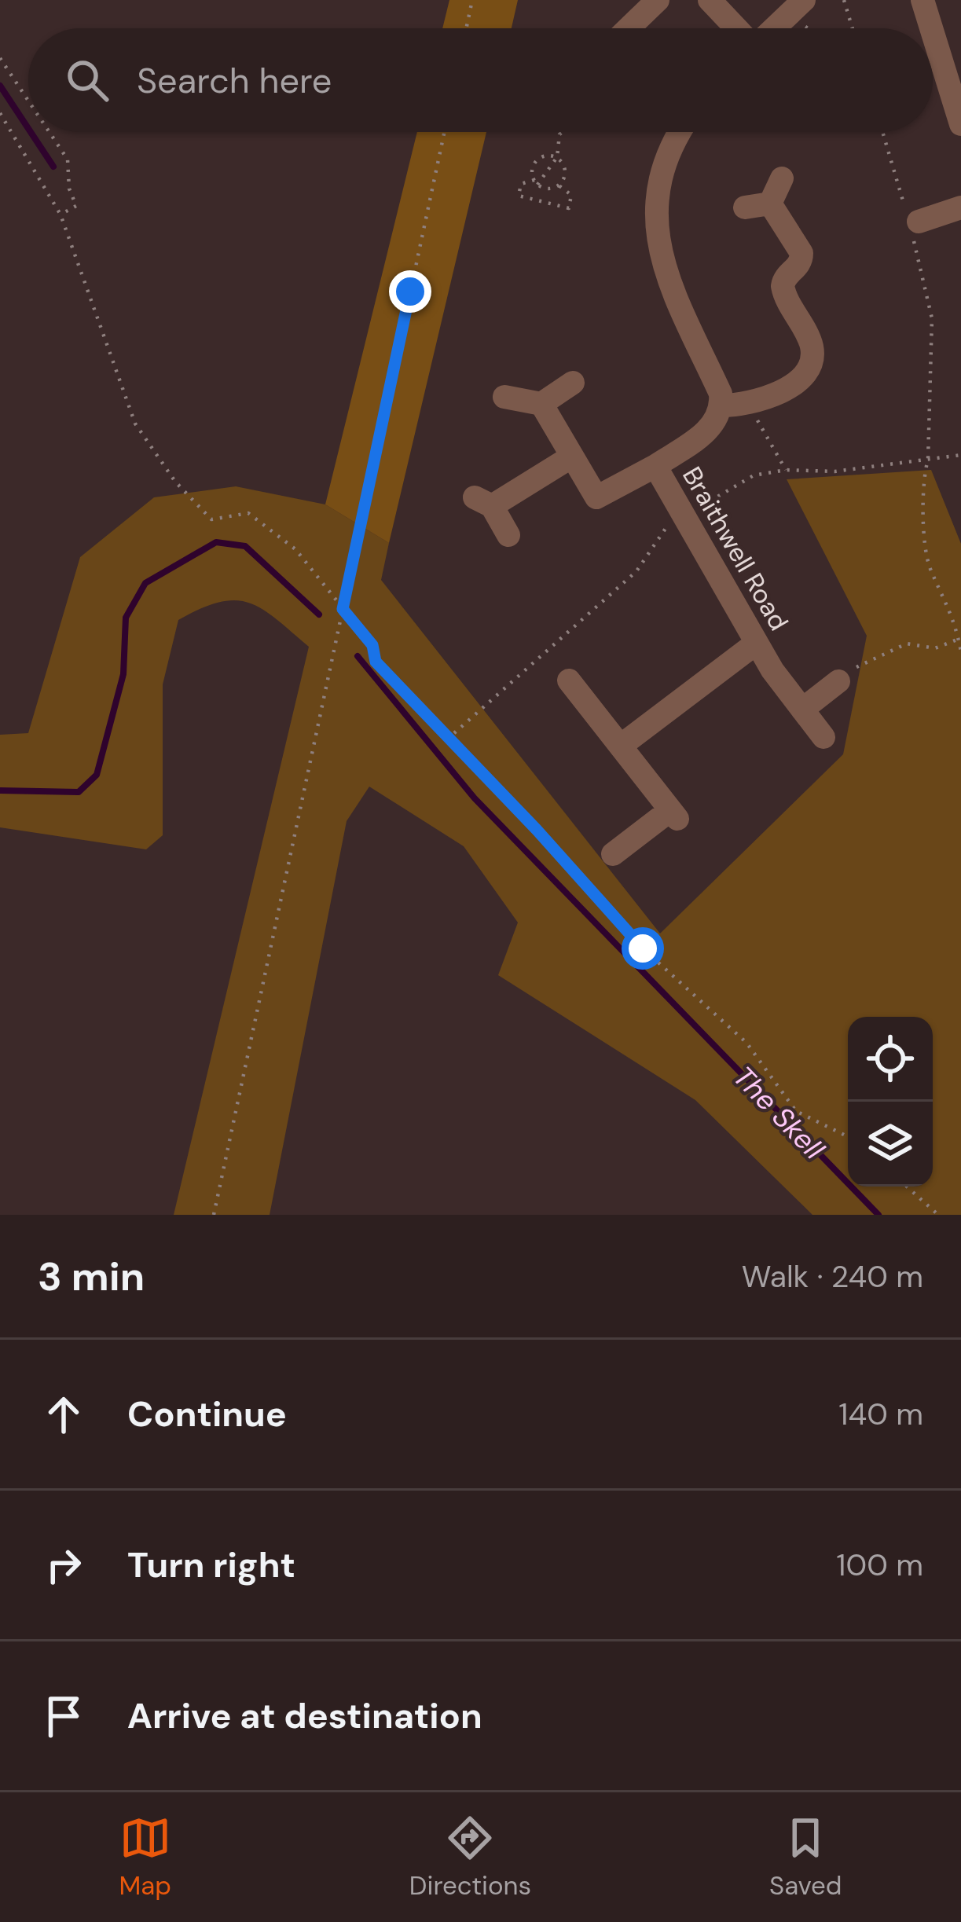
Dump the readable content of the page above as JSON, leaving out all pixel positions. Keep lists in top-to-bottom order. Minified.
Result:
{"streets":{"street":["Braithwell Road"]},"water":["The Skell"],"page":{"search":"Search here","heading":["3 min","Walk · 240 m"],"list":[["Continue","140 m"],["Turn right","100 m"],"Arrive at destination"],"nav":["Map","Directions","Saved"]}}
